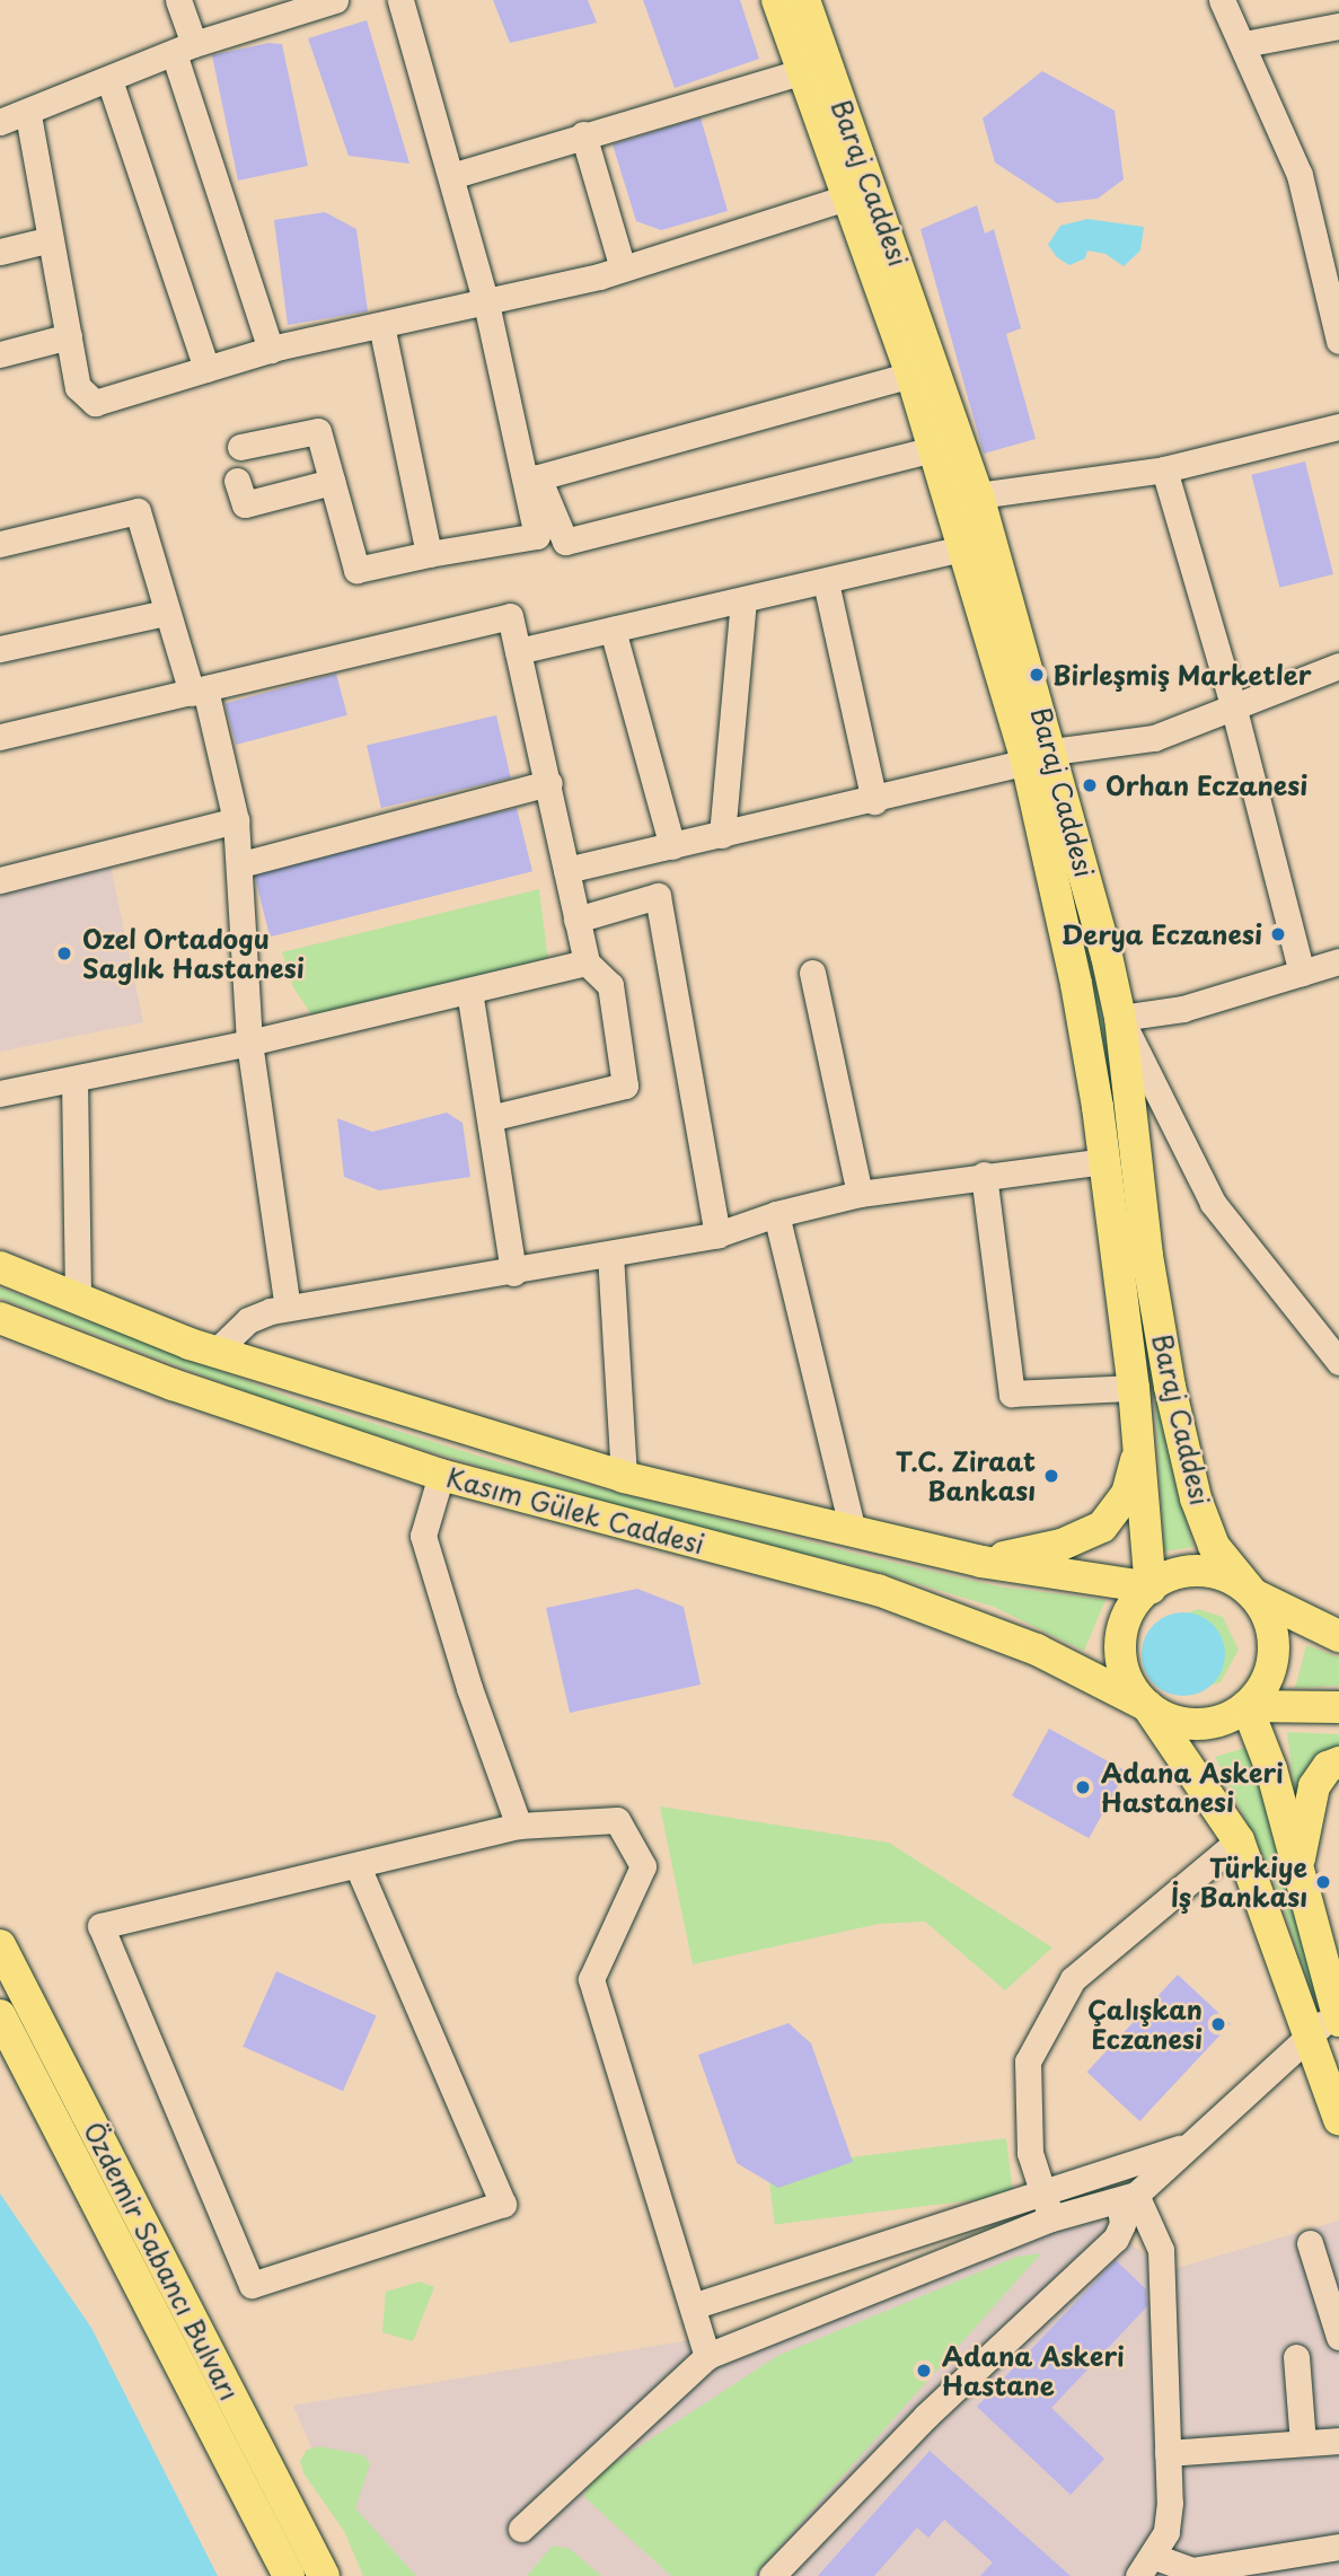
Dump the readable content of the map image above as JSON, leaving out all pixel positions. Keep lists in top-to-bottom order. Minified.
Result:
{"streets":{"main road":["Baraj Caddesi","Kasım Gülek Caddesi","Özdemir Sabancı Bulvarı"]},"crossings":[["Baraj Caddesi","Kasım Gülek Caddesi"]],"places":["Birleşmiş Marketler","Orhan Eczanesi","Derya Eczanesi","Ozel Ortadogu Saglık Hastanesi","T.C. Ziraat Bankası","Adana Askeri Hastanesi","Türkiye İş Bankası","Çalışkan Eczanesi","Adana Askeri Hastane"]}
